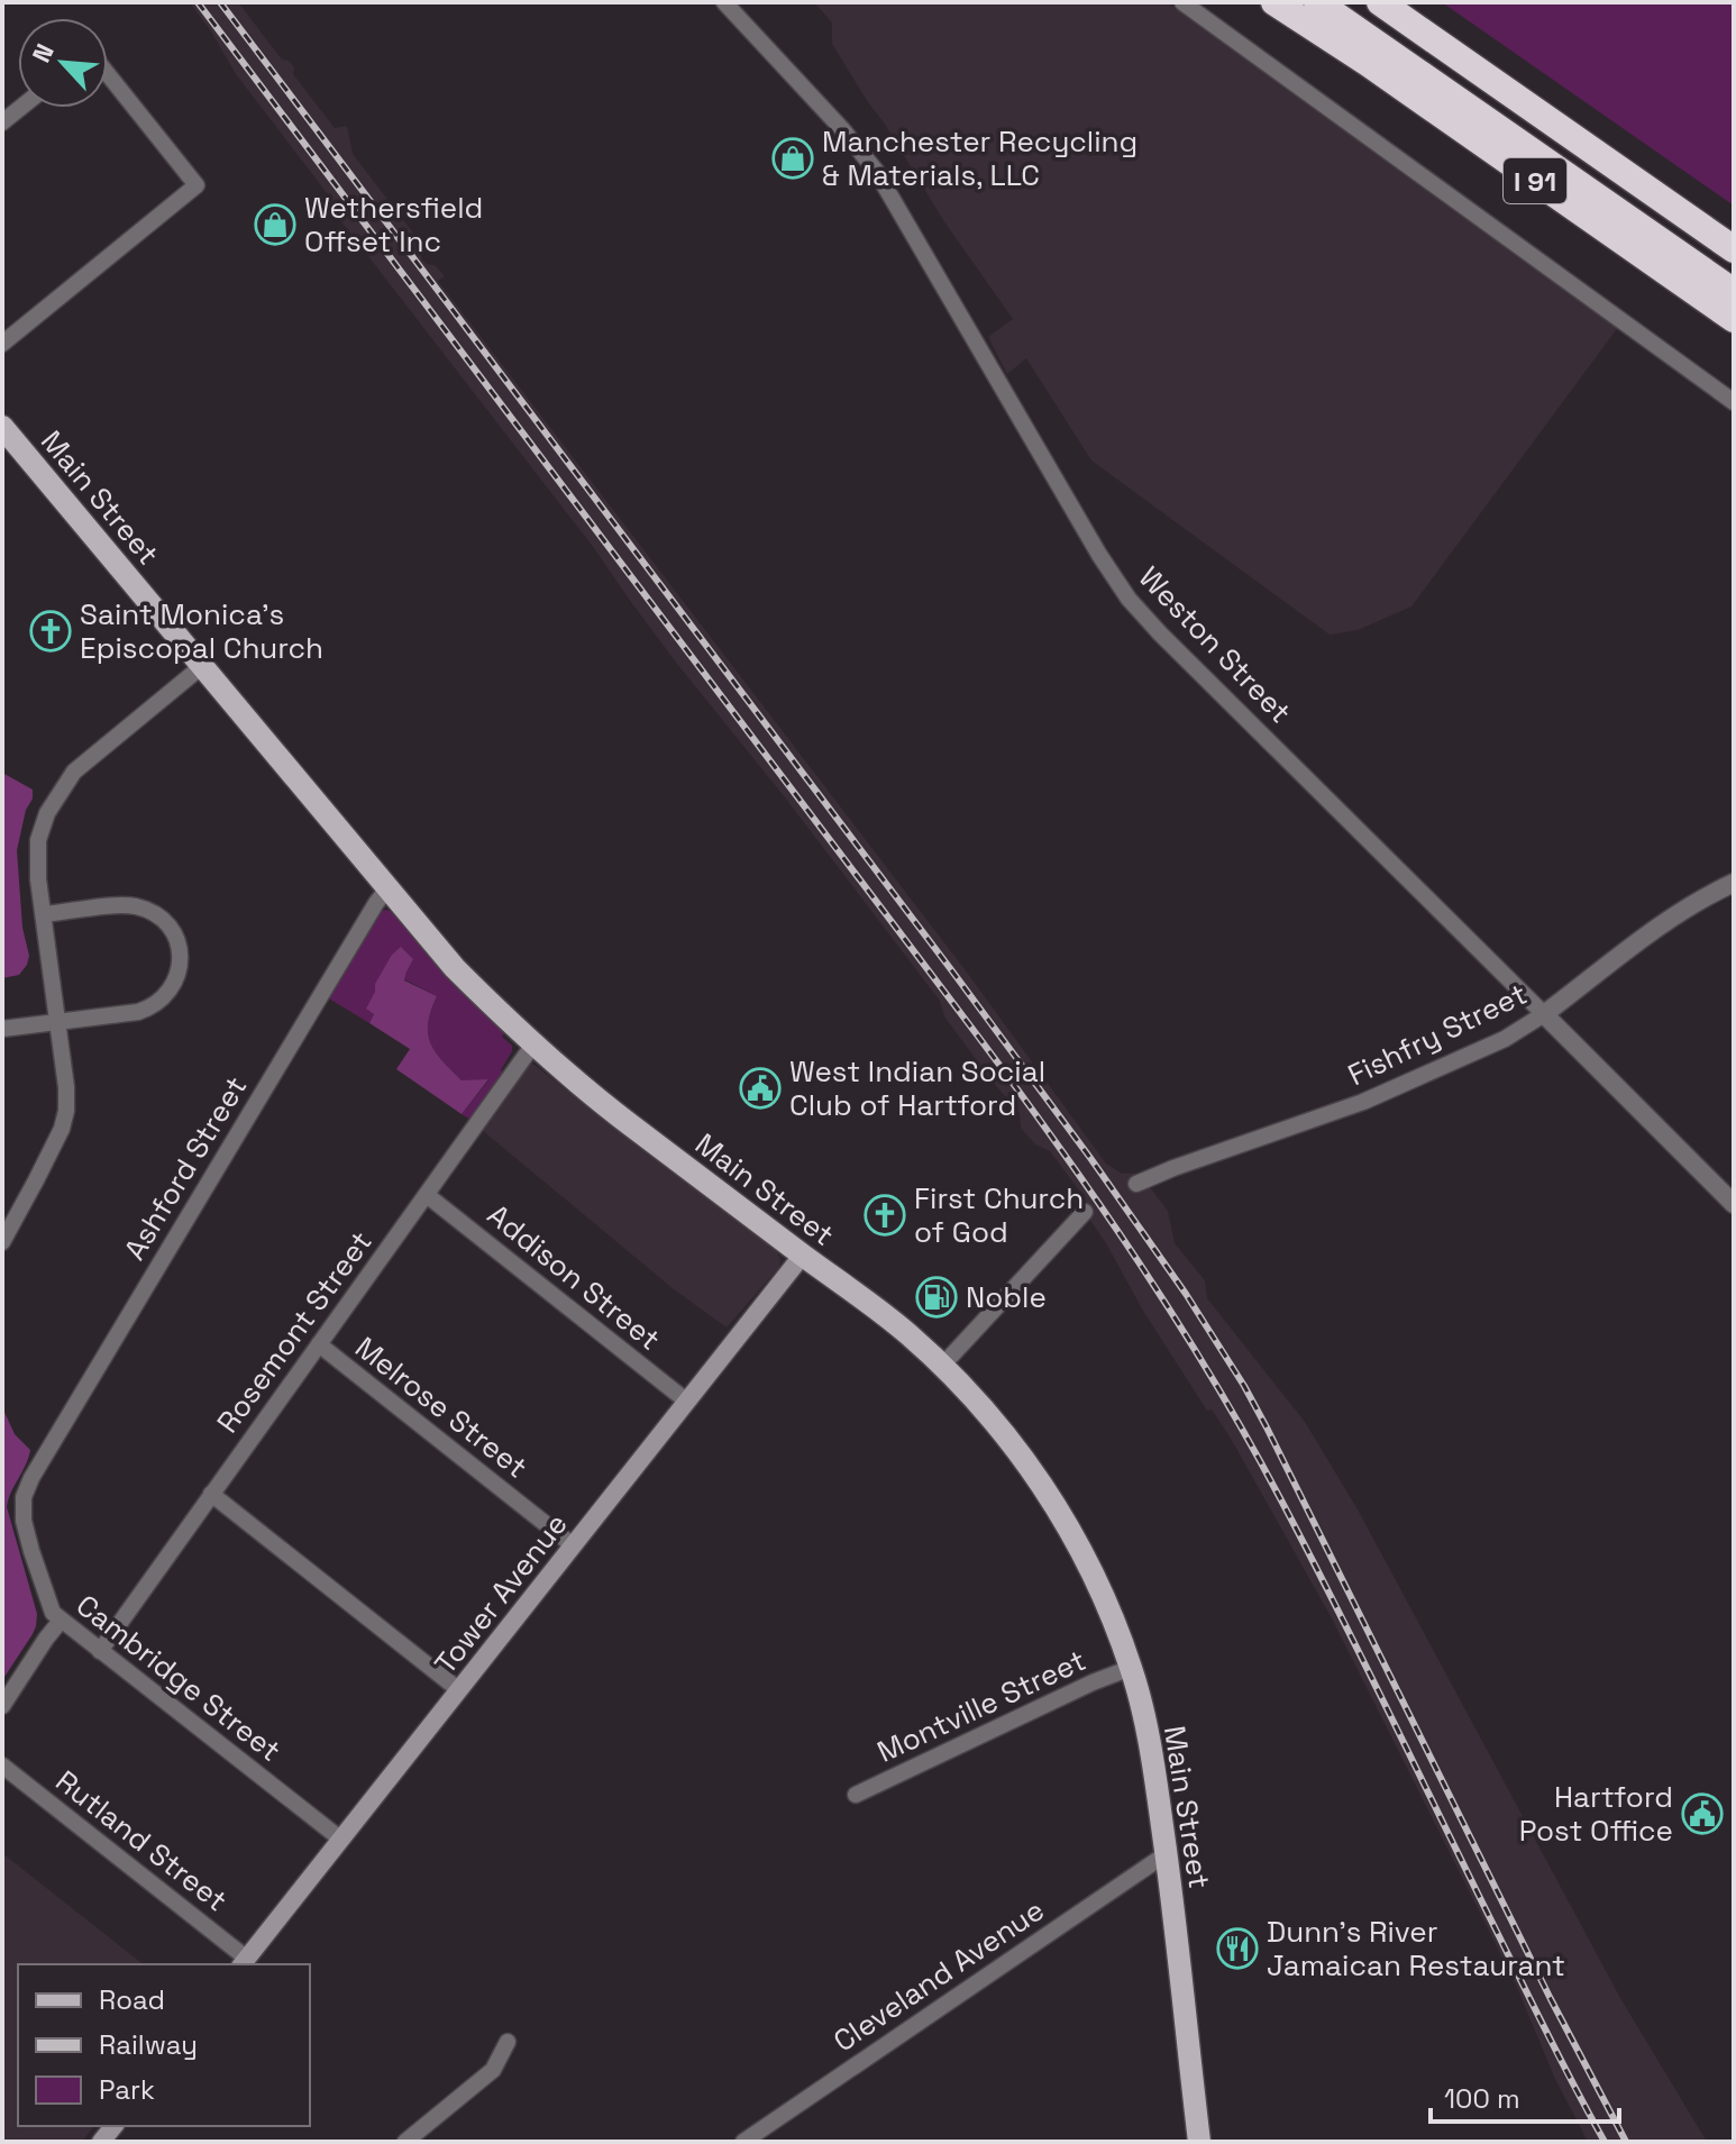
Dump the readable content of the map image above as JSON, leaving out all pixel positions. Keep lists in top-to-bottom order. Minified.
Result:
{"streets":{"highway":["I 91"],"main road":["Main Street","Tower Avenue"],"street":["Weston Street","Fishfry Street","Ashford Street","Addison Street","Rosemont Street","Melrose Street","Cambridge Street","Montville Street","Rutland Street","Cleveland Avenue"]},"crossings":[["Main Street","Ashford Street"],["Main Street","Rosemont Street"],["Main Street","Tower Avenue"],["Main Street","Montville Street"],["Main Street","Cleveland Avenue"],["Weston Street","Fishfry Street"],["Ashford Street","Cambridge Street"],["Addison Street","Rosemont Street"],["Addison Street","Tower Avenue"],["Rosemont Street","Melrose Street"],["Rosemont Street","Cambridge Street"],["Melrose Street","Tower Avenue"],["Tower Avenue","Cambridge Street"],["Tower Avenue","Rutland Street"]],"places":{"shop":["Manchester Recycling & Materials, LLC","Wethersfield Offset Inc"],"church":["Saint Monica's Episcopal Church","First Church of God"],"public building":["West Indian Social Club of Hartford","Hartford Post Office"],"fuel station":["Noble"],"restaurant":["Dunn's River Jamaican Restaurant"]},"legend":["Road","Railway","Park"],"scale_bar":"100 m","north":"top left"}
